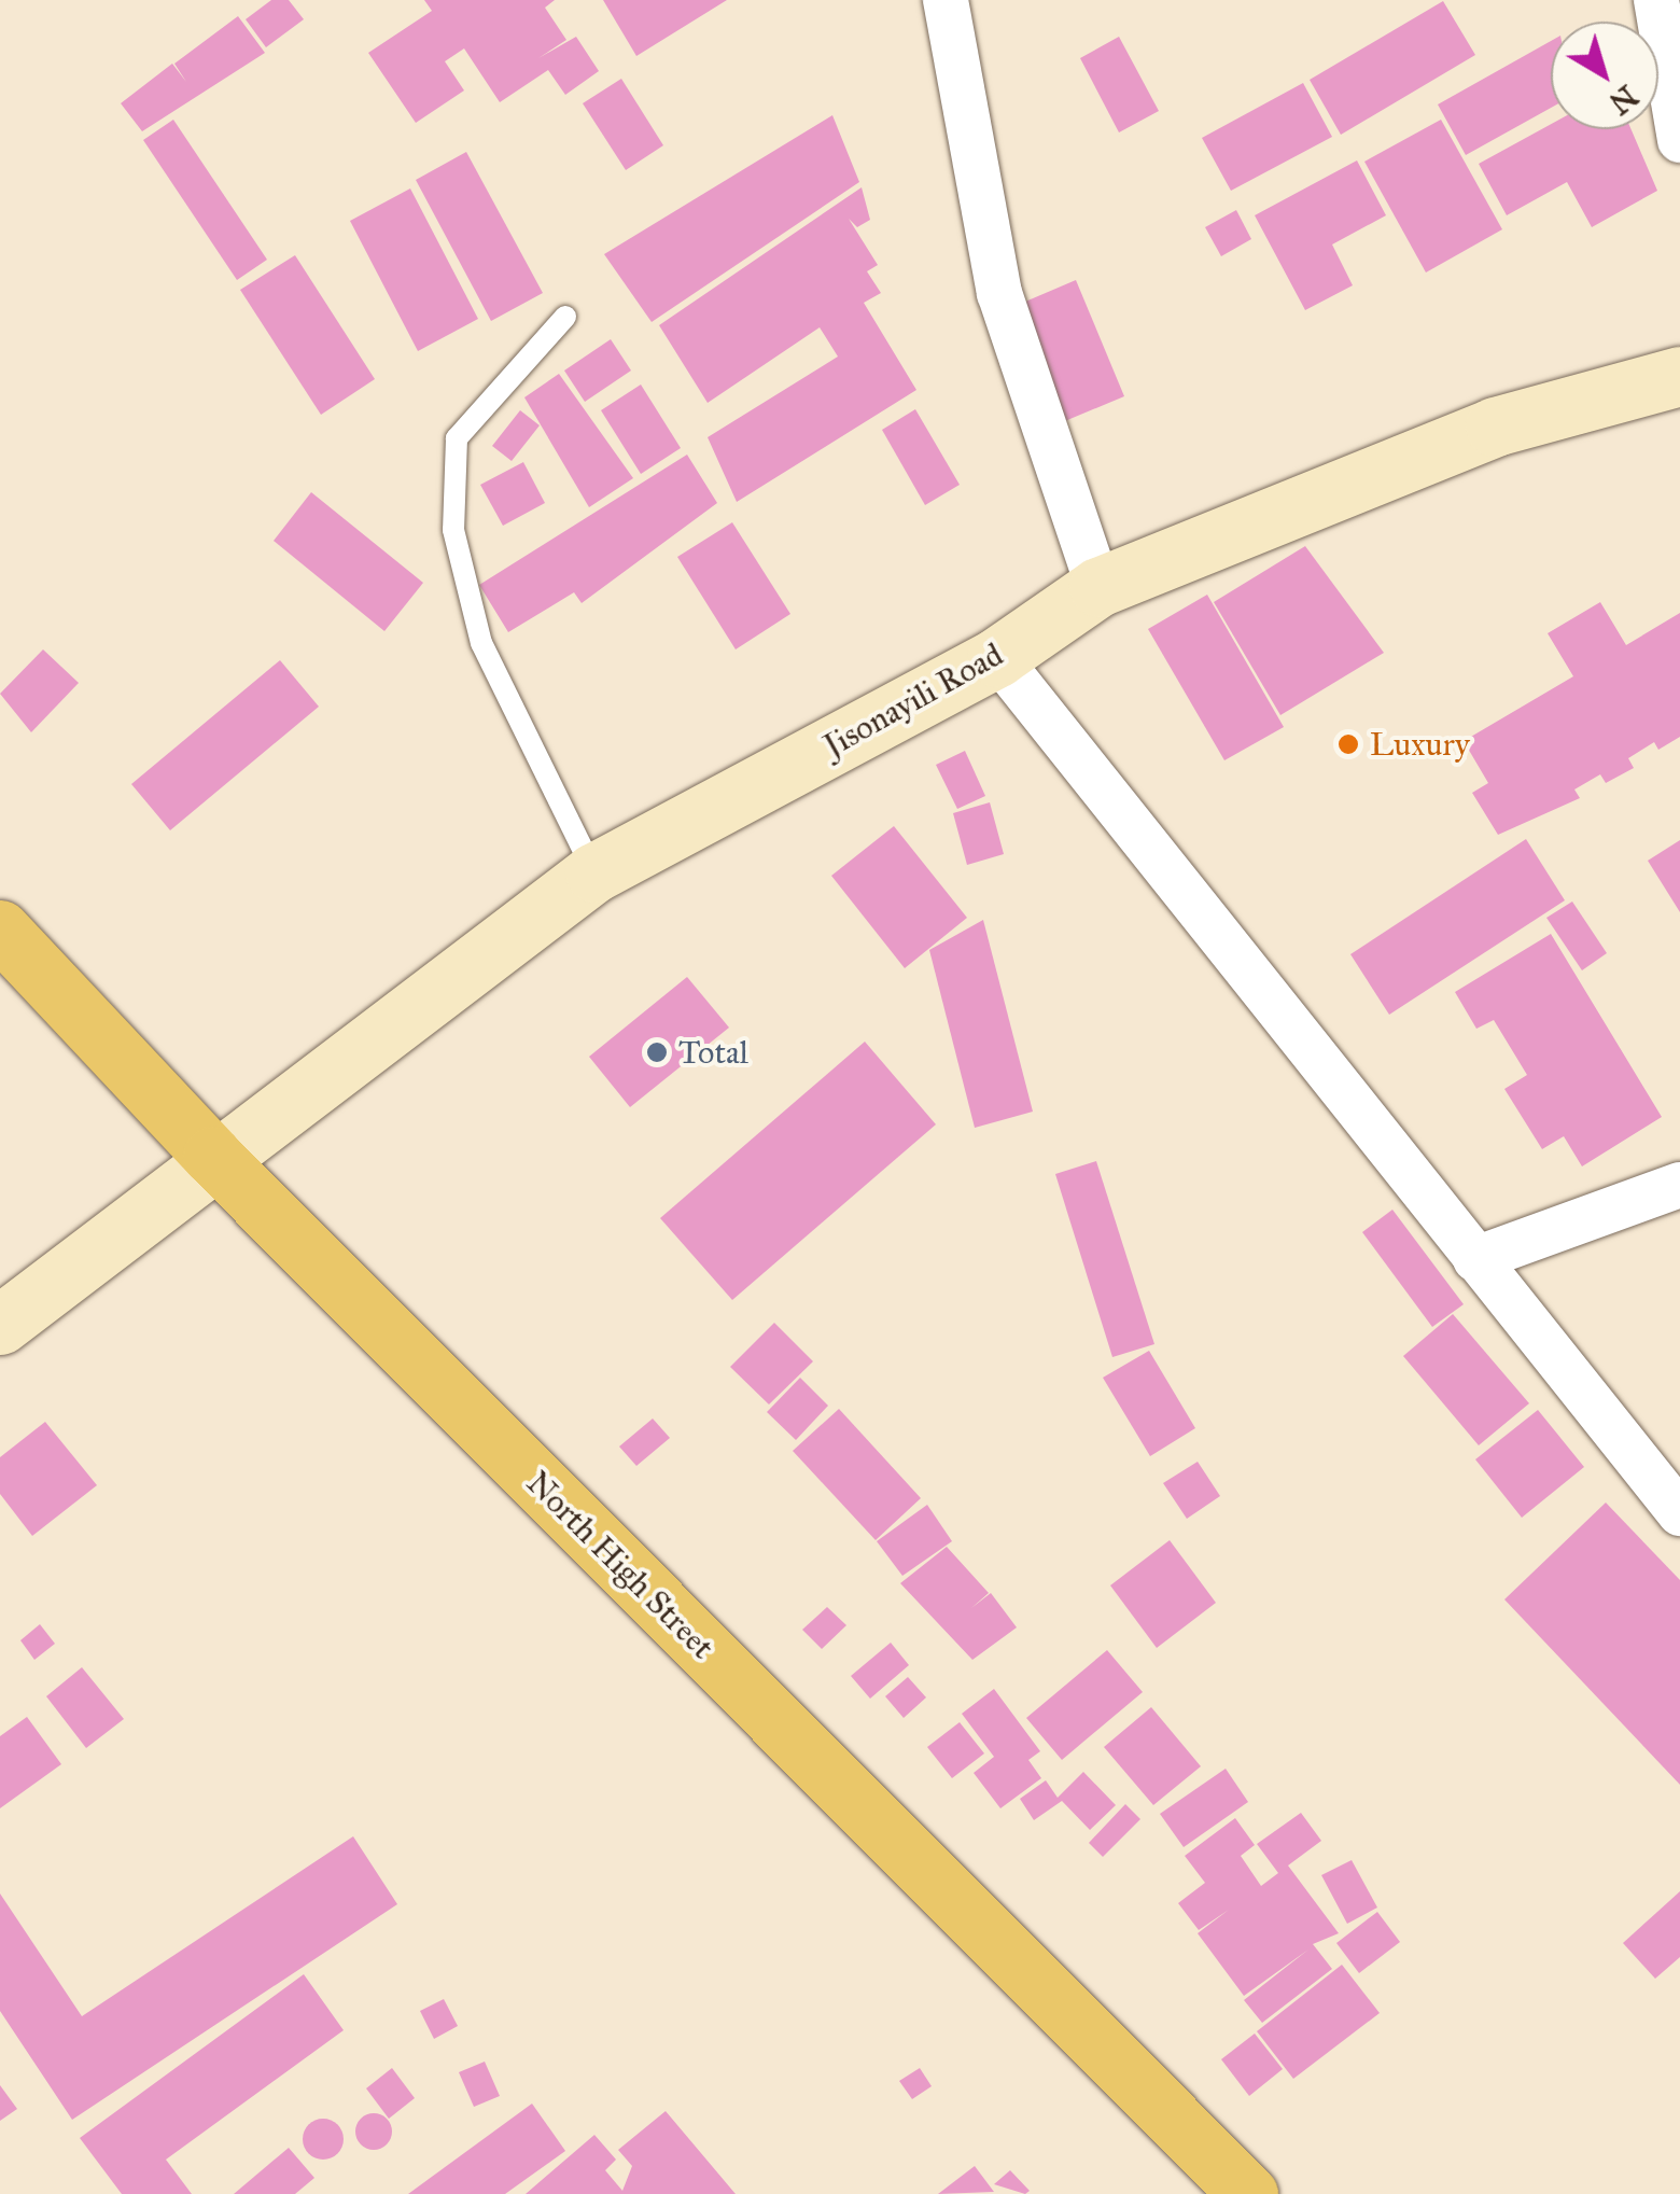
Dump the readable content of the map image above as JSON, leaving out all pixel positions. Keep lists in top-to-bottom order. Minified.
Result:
{"streets":{"highway":["North High Street"],"street":["Jisonayili Road"]},"crossings":[["Jisonayili Road","North High Street"]],"places":["Luxury","Total"],"north":"bottom right"}
